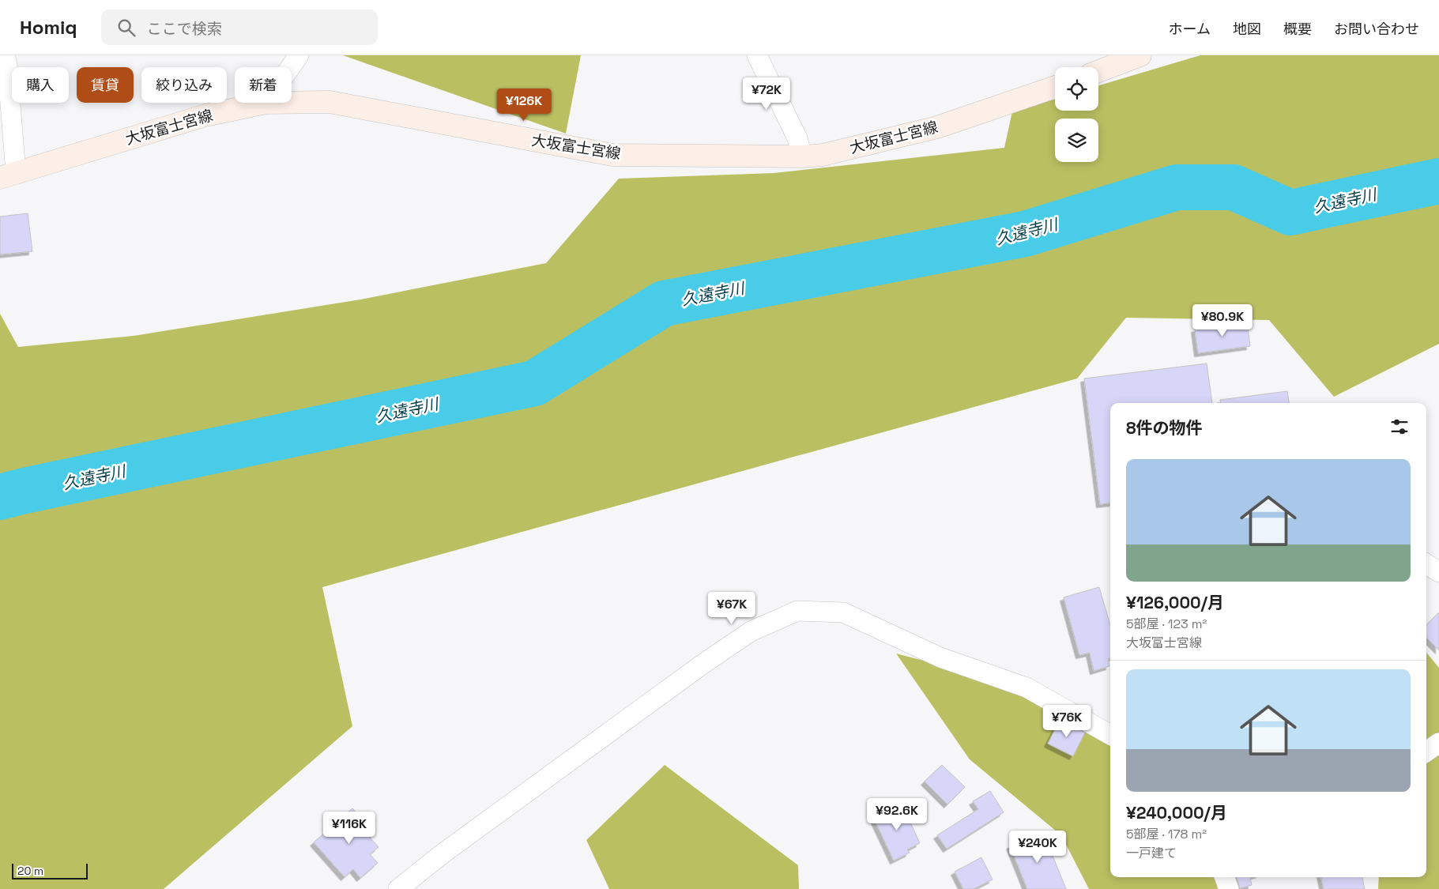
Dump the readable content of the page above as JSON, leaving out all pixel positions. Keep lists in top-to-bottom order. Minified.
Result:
{"streets":{"main road":["大坂富士宮線"]},"water":["久遠寺川"],"scale_bar":"20 m","page":{"header":"Homiq","search":"ここで検索","nav":["ホーム","地図","概要","お問い合わせ"],"chip":["購入","賃貸","絞り込み","新着"],"price":["¥72K","¥126K","¥80.9K","¥67K","¥76K","¥92.6K","¥116K","¥240K"],"heading":"8件の物件","list":[{"name":"¥126,000/月","note":"5部屋 · 123 m² · 大坂富士宮線"},{"name":"¥240,000/月","note":"5部屋 · 178 m² · 一戸建て"}],"scale":"20 m"}}
